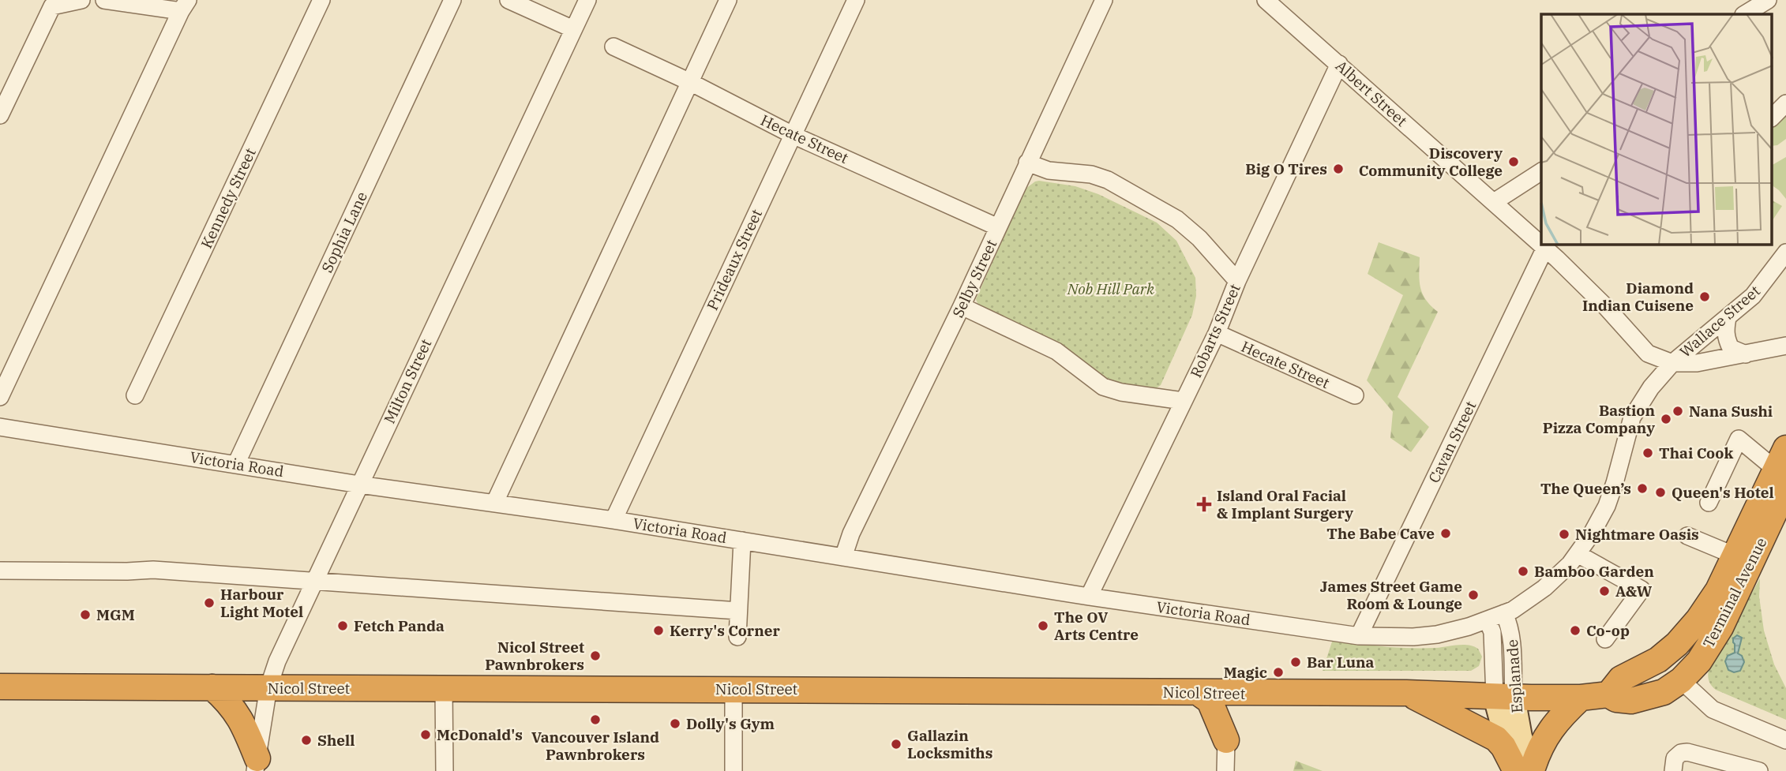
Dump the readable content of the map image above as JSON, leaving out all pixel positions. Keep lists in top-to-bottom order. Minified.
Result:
{"streets":{"highway":["Terminal Avenue","Nicol Street"],"main road":["Esplanade"],"street":["Albert Street","Hecate Street","Kennedy Street","Sophia Lane","Prideaux Street","Selby Street","Wallace Street","Robarts Street","Milton Street","Cavan Street","Victoria Road"]},"crossings":[["Albert Street","Wallace Street"],["Albert Street","Robarts Street"],["Albert Street","Cavan Street"],["Hecate Street","Prideaux Street"],["Hecate Street","Selby Street"],["Hecate Street","Robarts Street"],["Sophia Lane","Victoria Road"],["Prideaux Street","Victoria Road"],["Selby Street","Victoria Road"],["Wallace Street","Victoria Road"],["Robarts Street","Victoria Road"],["Milton Street","Victoria Road"],["Milton Street","Nicol Street"],["Cavan Street","Victoria Road"],["Victoria Road","Esplanade"],["Terminal Avenue","Esplanade"],["Terminal Avenue","Nicol Street"],["Esplanade","Nicol Street"]],"parks":["Nob Hill Park"],"places":{"other":["Discovery Community College","Big O Tires","Diamond Indian Cuisene","Nana Sushi","Bastion Pizza Company","Thai Cook","The Queen’s","Queen's Hotel","The Babe Cave","Nightmare Oasis","Bamboo Garden","A&W","James Street Game Room & Lounge","Harbour Light Motel","MGM","Fetch Panda","The OV Arts Centre","Kerry's Corner","Co-op","Nicol Street Pawnbrokers","Bar Luna","Magic","Vancouver Island Pawnbrokers","Dolly's Gym","McDonald's","Shell","Gallazin Locksmiths"],"health":["Island Oral Facial & Implant Surgery"]}}
